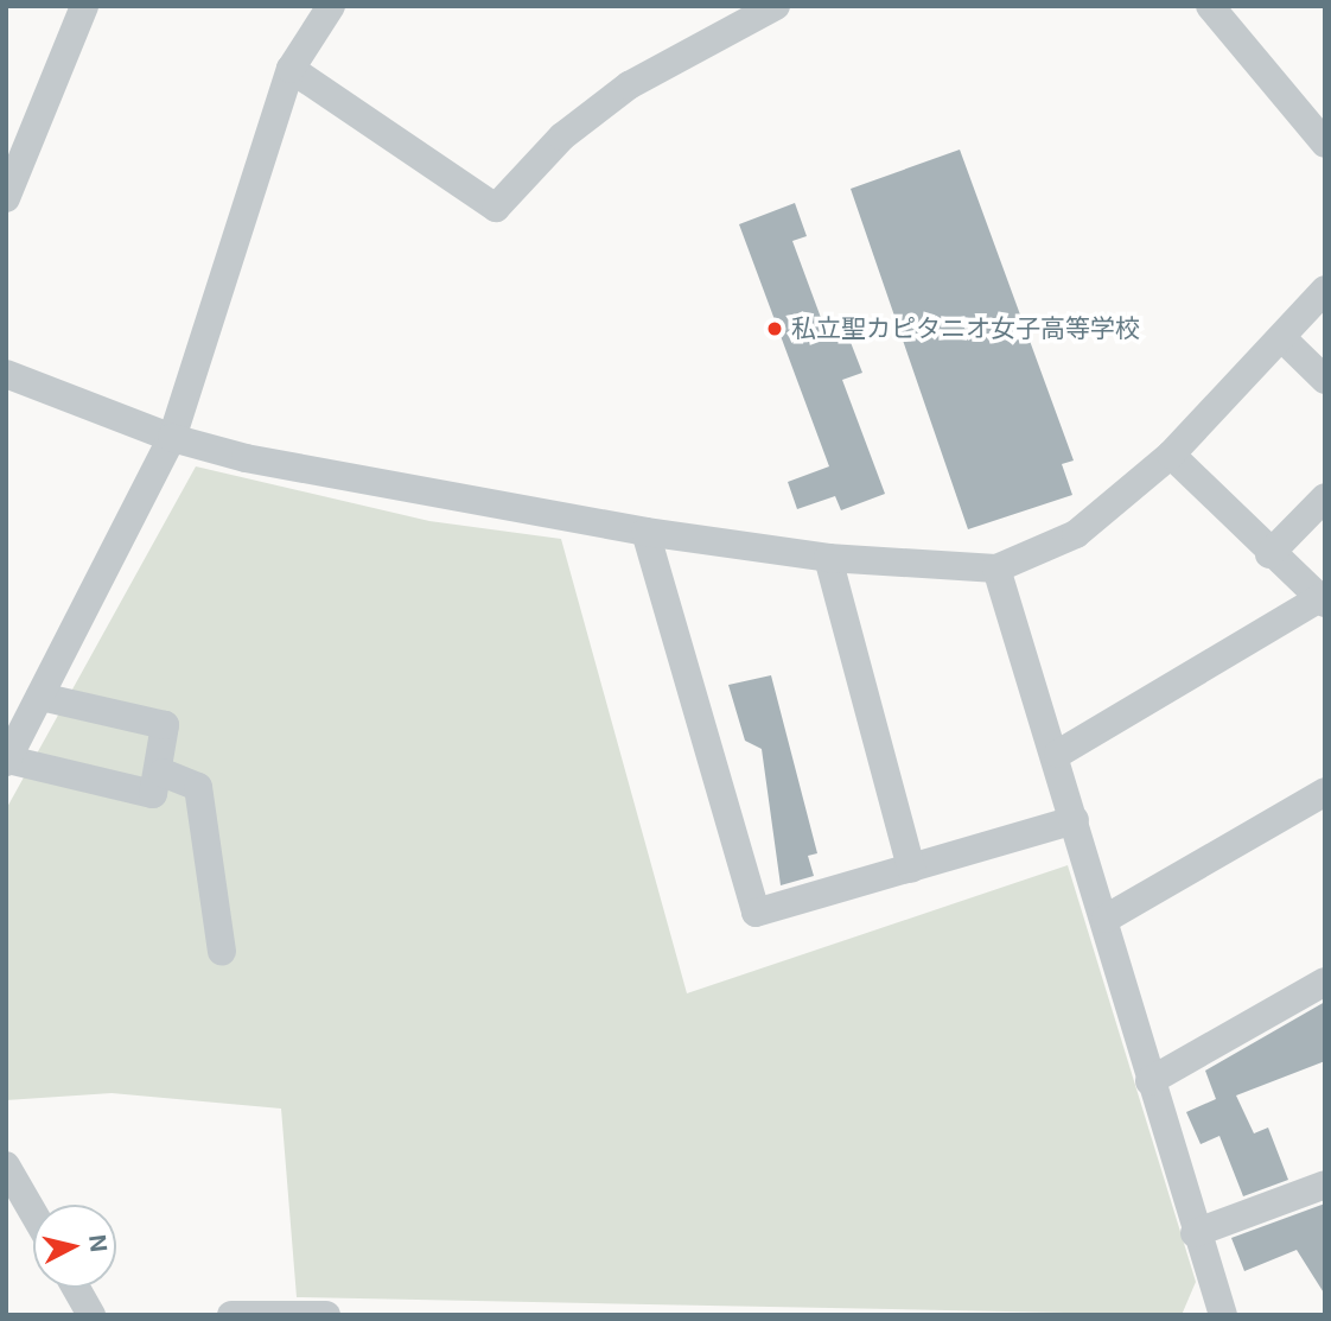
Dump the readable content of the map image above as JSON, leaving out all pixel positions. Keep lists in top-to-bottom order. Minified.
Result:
{"places":["私立聖カピタニオ女子高等学校"],"north":"right"}
